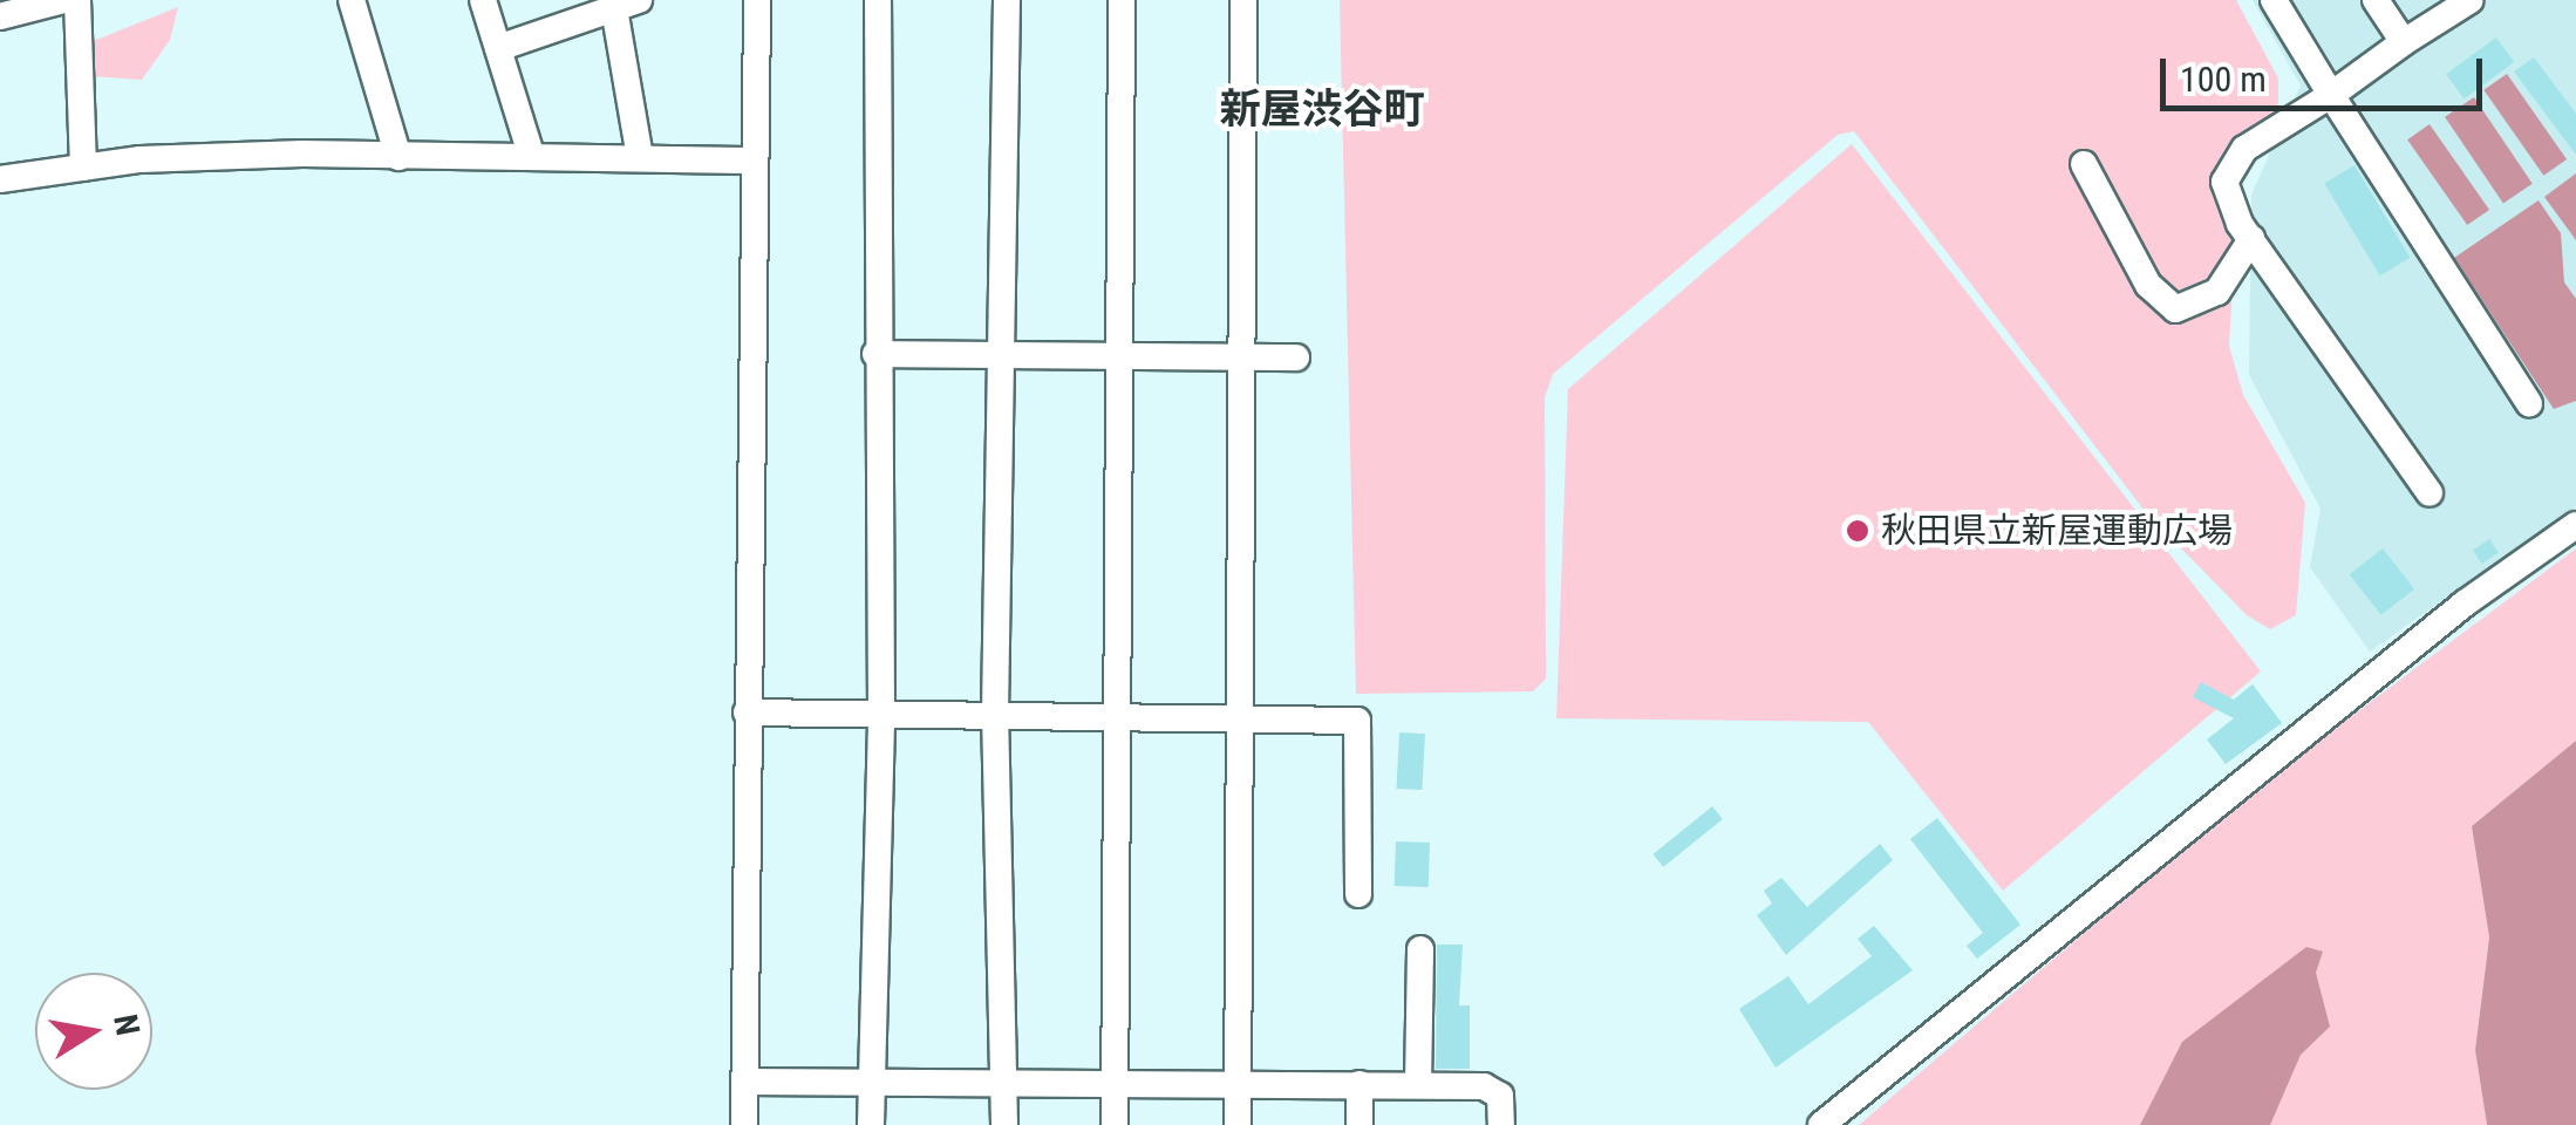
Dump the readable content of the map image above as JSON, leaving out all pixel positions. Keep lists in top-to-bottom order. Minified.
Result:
{"districts":["新屋渋谷町"],"places":["秋田県立新屋運動広場"],"scale_bar":"100 m","north":"right"}
